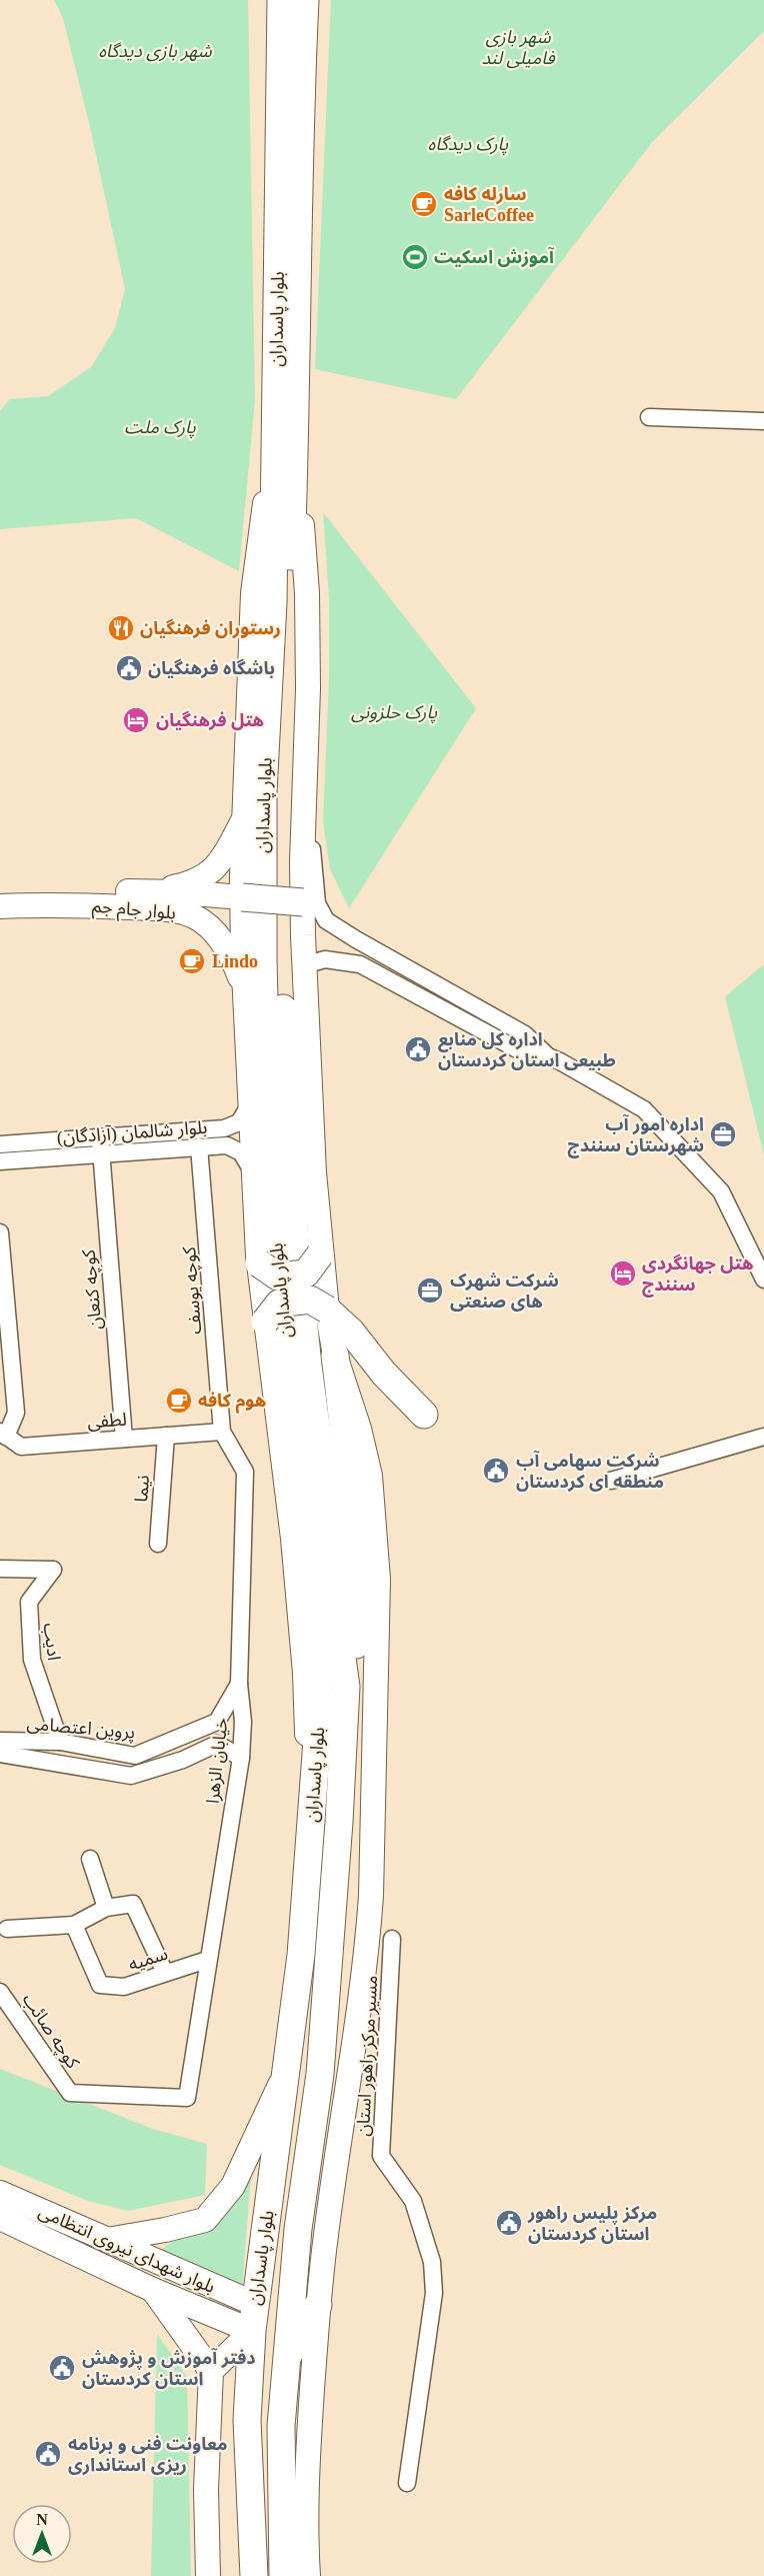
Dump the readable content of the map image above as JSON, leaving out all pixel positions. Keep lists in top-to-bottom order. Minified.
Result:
{"streets":{"main road":["بلوار پاسداران","بلوار جام جم","بلوار شهدای نیروی انتظامی"],"street":["بلوار شالمان (آزادگان)","کوچه کنعان","کوچه یوسف","لطفی","نیما","ادیب","پروین اعتصامی","خیابان الزهرا","سمیه","کوچه صائب","مسیر مرکز راهور استان"]},"crossings":[["بلوار پاسداران","بلوار شهدای نیروی انتظامی"],["بلوار شالمان (آزادگان)","کوچه کنعان"],["بلوار شالمان (آزادگان)","کوچه یوسف"],["کوچه کنعان","لطفی"],["کوچه یوسف","لطفی"],["کوچه یوسف","خیابان الزهرا"],["لطفی","نیما"],["لطفی","خیابان الزهرا"],["ادیب","پروین اعتصامی"],["پروین اعتصامی","خیابان الزهرا"],["خیابان الزهرا","سمیه"],["خیابان الزهرا","کوچه صائب"]],"parks":["شهر بازی فامیلی لند","شهر بازی دیدگاه","پارک دیدگاه","پارک ملت","پارک حلزونی"],"places":{"cafe":["سارله کافه SarleCoffee","Lindo","هوم کافه"],"sports":["آموزش اسکیت"],"restaurant":["رستوران فرهنگیان"],"public building":["باشگاه فرهنگیان","اداره کل منابع طبیعی استان کردستان","شرکت سهامی آب منطقه ای کردستان","مرکز پلیس راهور استان کردستان","دفتر آموزش و پژوهش استان کردستان","معاونت فنی و برنامه ریزی استانداری"],"hotel":["هتل فرهنگیان","هتل جهانگردی سنندج"],"office":["اداره امور آب شهرستان سنندج","شرکت شهرک های صنعتی"]},"north":"top"}
